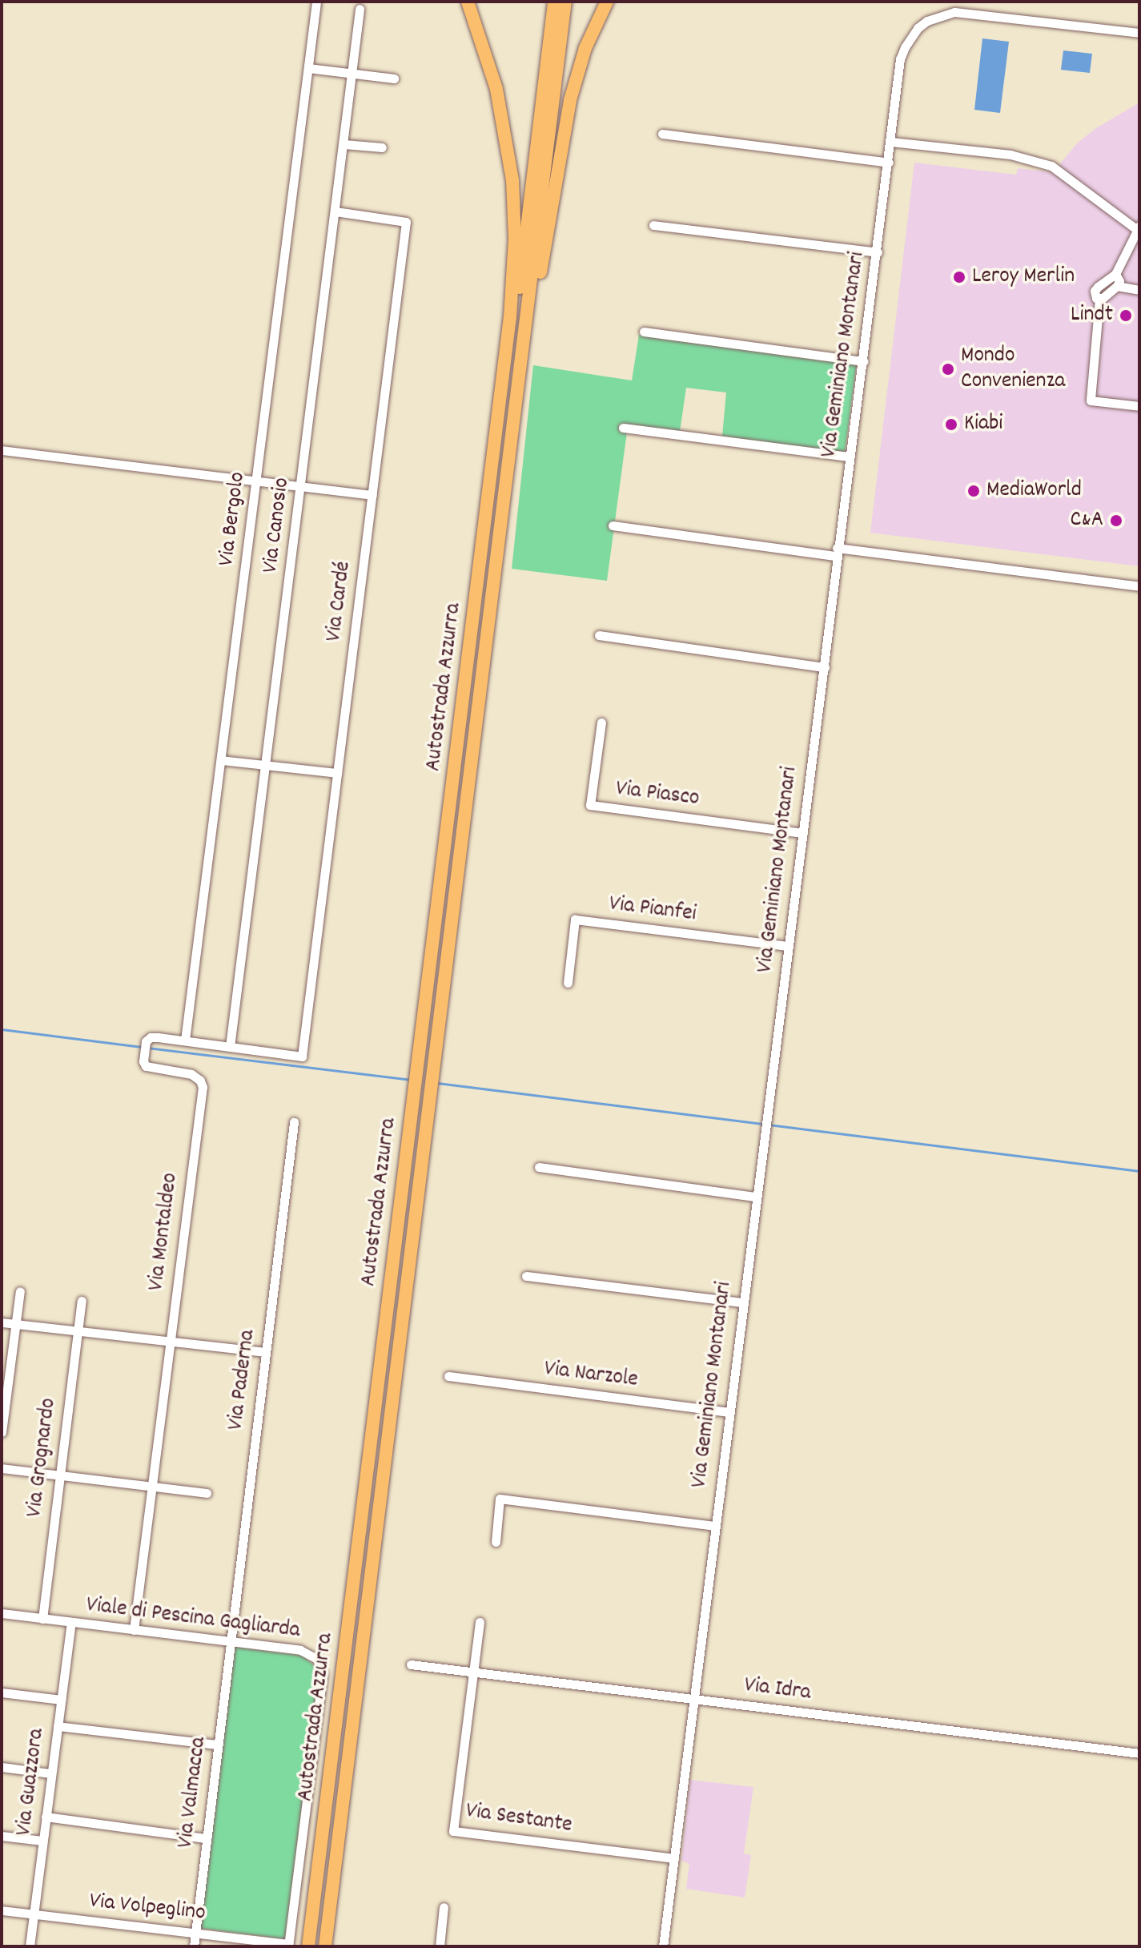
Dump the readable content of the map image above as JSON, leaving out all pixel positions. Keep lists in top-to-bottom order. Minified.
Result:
{"streets":{"highway":["Autostrada Azzurra"],"street":["Via Geminiano Montanari","Via Bergolo","Via Canosio","Via Cardé","Via Piasco","Via Pianfei","Via Montaldeo","Via Narzole","Via Paderna","Via Grognardo","Viale di Pescina Gagliarda","Via Idra","Via Guazzora","Via Valmacca","Via Sestante","Via Volpeglino"]},"crossings":[["Via Geminiano Montanari","Via Piasco"],["Via Geminiano Montanari","Via Pianfei"],["Via Geminiano Montanari","Via Narzole"],["Via Geminiano Montanari","Via Idra"],["Via Geminiano Montanari","Via Sestante"],["Via Bergolo","Via Montaldeo"],["Via Canosio","Via Cardé"],["Via Canosio","Via Montaldeo"],["Via Cardé","Via Montaldeo"],["Via Montaldeo","Viale di Pescina Gagliarda"],["Via Paderna","Viale di Pescina Gagliarda"],["Via Paderna","Via Valmacca"],["Via Grognardo","Viale di Pescina Gagliarda"],["Viale di Pescina Gagliarda","Via Guazzora"],["Viale di Pescina Gagliarda","Via Valmacca"],["Viale di Pescina Gagliarda","Via Volpeglino"],["Via Idra","Via Sestante"],["Via Guazzora","Via Volpeglino"],["Via Valmacca","Via Volpeglino"]],"places":["Leroy Merlin","Lindt","Mondo Convenienza","Kiabi","MediaWorld","C&A"]}
